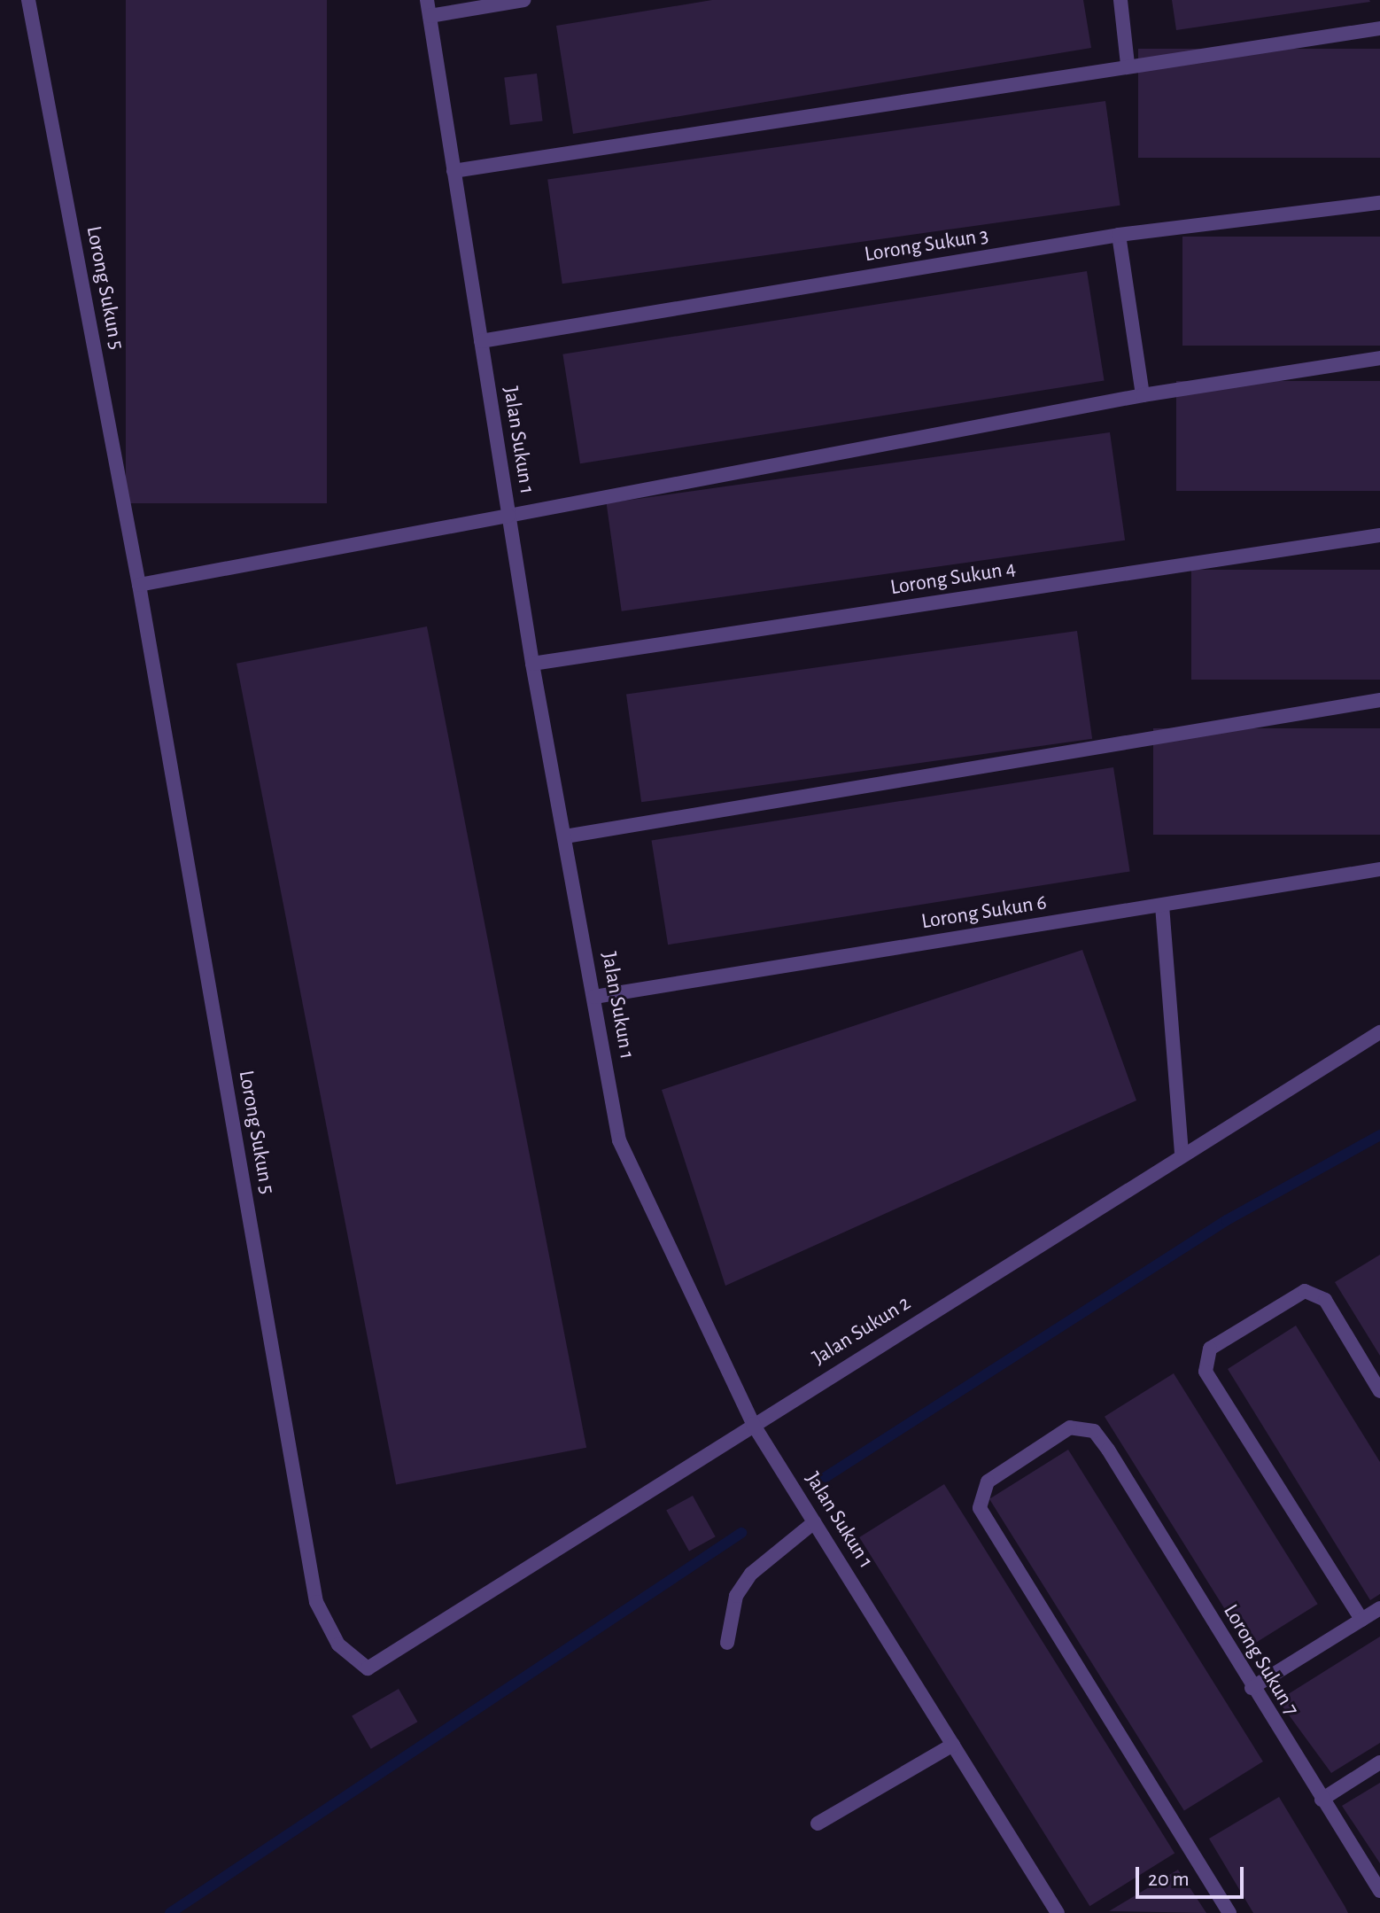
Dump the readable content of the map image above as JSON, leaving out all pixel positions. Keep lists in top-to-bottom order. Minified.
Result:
{"streets":{"street":["Lorong Sukun 3","Lorong Sukun 5","Jalan Sukun 1","Lorong Sukun 4","Lorong Sukun 6","Jalan Sukun 2","Lorong Sukun 7"]},"crossings":[["Lorong Sukun 3","Jalan Sukun 1"],["Lorong Sukun 5","Jalan Sukun 2"],["Jalan Sukun 1","Lorong Sukun 4"],["Jalan Sukun 1","Lorong Sukun 6"],["Jalan Sukun 1","Jalan Sukun 2"]],"scale_bar":"20 m"}
